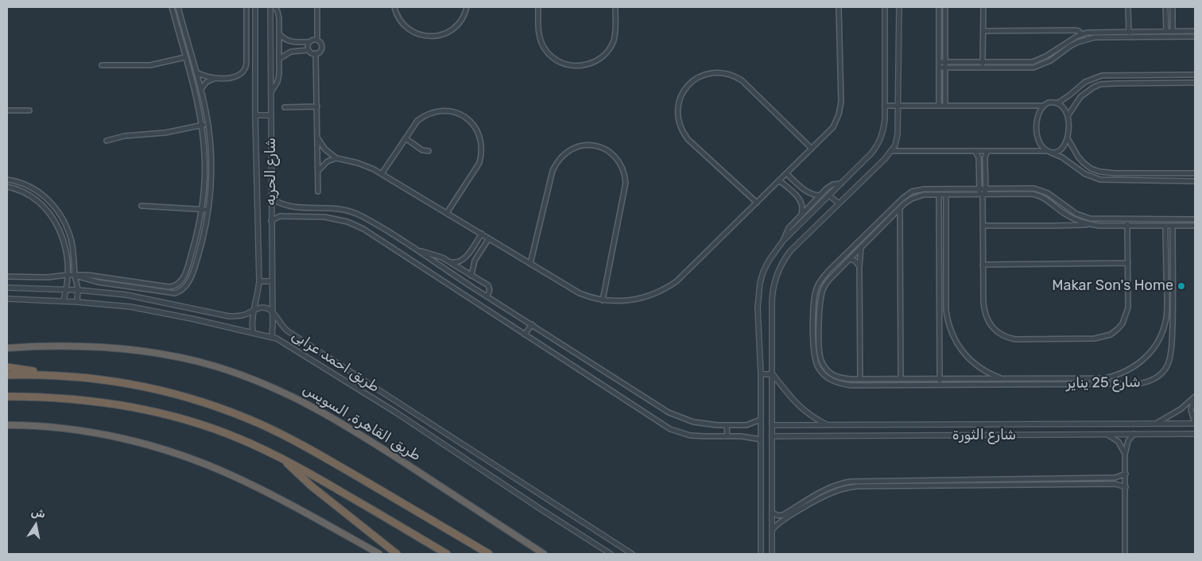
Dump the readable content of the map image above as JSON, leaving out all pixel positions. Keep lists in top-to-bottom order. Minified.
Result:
{"streets":{"highway":["طريق القاهرة, السويس"],"street":["شارع الحريه","طريق احمد عرابى","شارع 25 يناير","شارع الثورة"]},"crossings":[["شارع الحريه","طريق احمد عرابى"]],"places":["Makar Son's Home"],"north":"top"}
